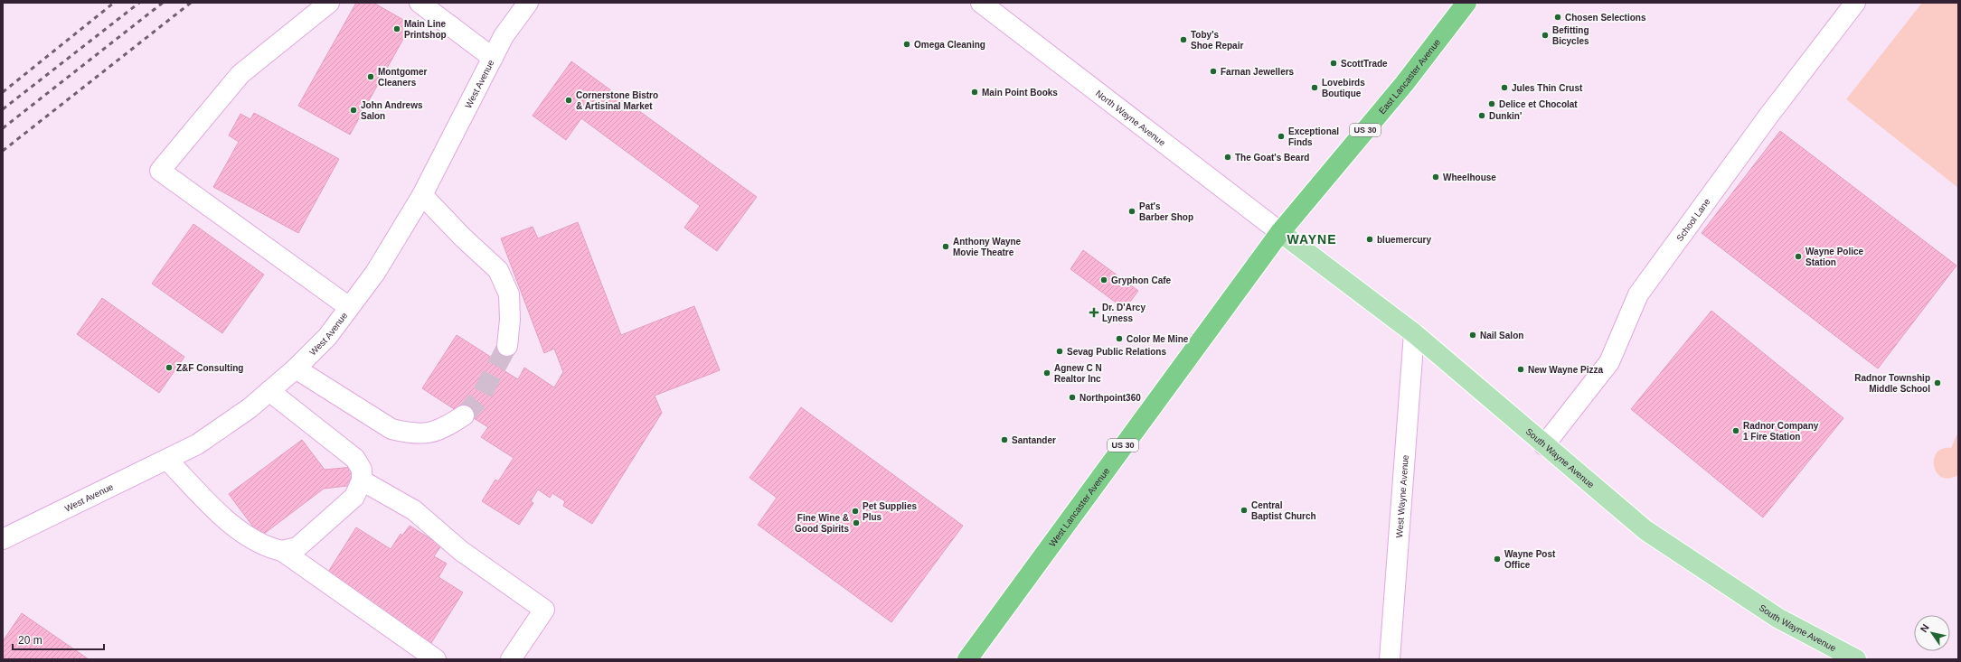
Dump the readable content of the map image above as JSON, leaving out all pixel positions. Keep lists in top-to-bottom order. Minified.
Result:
{"streets":{"highway":["East Lancaster Avenue","US 30","West Lancaster Avenue"],"main road":["South Wayne Avenue"],"street":["West Avenue","North Wayne Avenue","School Lane","West Wayne Avenue"]},"crossings":[["East Lancaster Avenue","North Wayne Avenue"],["East Lancaster Avenue","South Wayne Avenue"],["East Lancaster Avenue","West Lancaster Avenue"],["North Wayne Avenue","South Wayne Avenue"],["North Wayne Avenue","West Lancaster Avenue"],["School Lane","South Wayne Avenue"],["South Wayne Avenue","West Wayne Avenue"],["South Wayne Avenue","West Lancaster Avenue"]],"districts":["WAYNE"],"places":{"other":["Chosen Selections","Main Line Printshop","Befitting Bicycles","Toby's Shoe Repair","Omega Cleaning","ScottTrade","Farnan Jewellers","Montgomer Cleaners","Lovebirds Boutique","Jules Thin Crust","Main Point Books","Cornerstone Bistro & Artisinal Market","Delice et Chocolat","John Andrews Salon","Dunkin'","Exceptional Finds","The Goat's Beard","Wheelhouse","Pat's Barber Shop","bluemercury","Anthony Wayne Movie Theatre","Wayne Police Station","Gryphon Cafe","Nail Salon","Color Me Mine","Sevag Public Relations","Z&F Consulting","New Wayne Pizza","Agnew C N Realtor Inc","Radnor Township Middle School","Northpoint360","Radnor Company 1 Fire Station","Santander","Central Baptist Church","Pet Supplies Plus","Fine Wine & Good Spirits","Wayne Post Office"],"health":["Dr. D'Arcy Lyness"]},"scale_bar":"20 m","north":"top left"}
